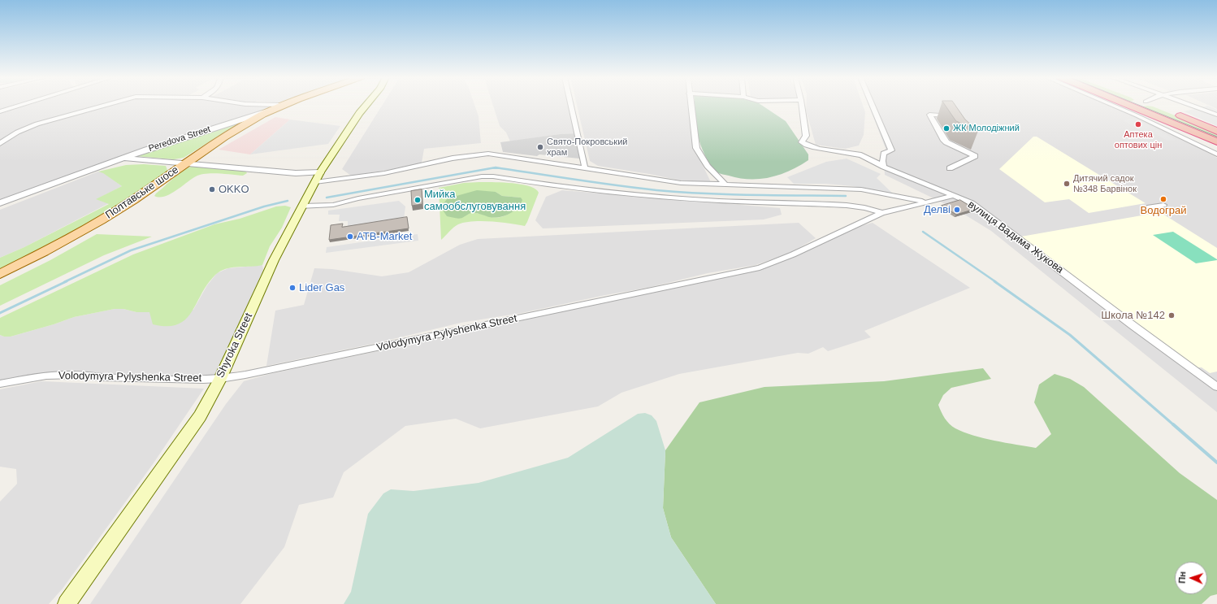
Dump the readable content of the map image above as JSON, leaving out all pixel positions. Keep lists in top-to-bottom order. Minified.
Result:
{"streets":{"main road":["Peredova Street","Полтавське шосе","Shyroka Street"],"street":["вулиця Вадима Жукова","Volodymyra Pylyshenka Street"]},"crossings":[["Peredova Street","Полтавське шосе"],["вулиця Вадима Жукова","Volodymyra Pylyshenka Street"],["Volodymyra Pylyshenka Street","Shyroka Street"]],"places":["Аптека оптових цін","ЖК Молодіжний","Свято-Покровський храм","Дитячий садок №348 Барвінок","OKKO","Водограй","Мийка самообслуговування","Делві","ATB-Market","Lider Gas","Школа №142"],"north":"left"}
